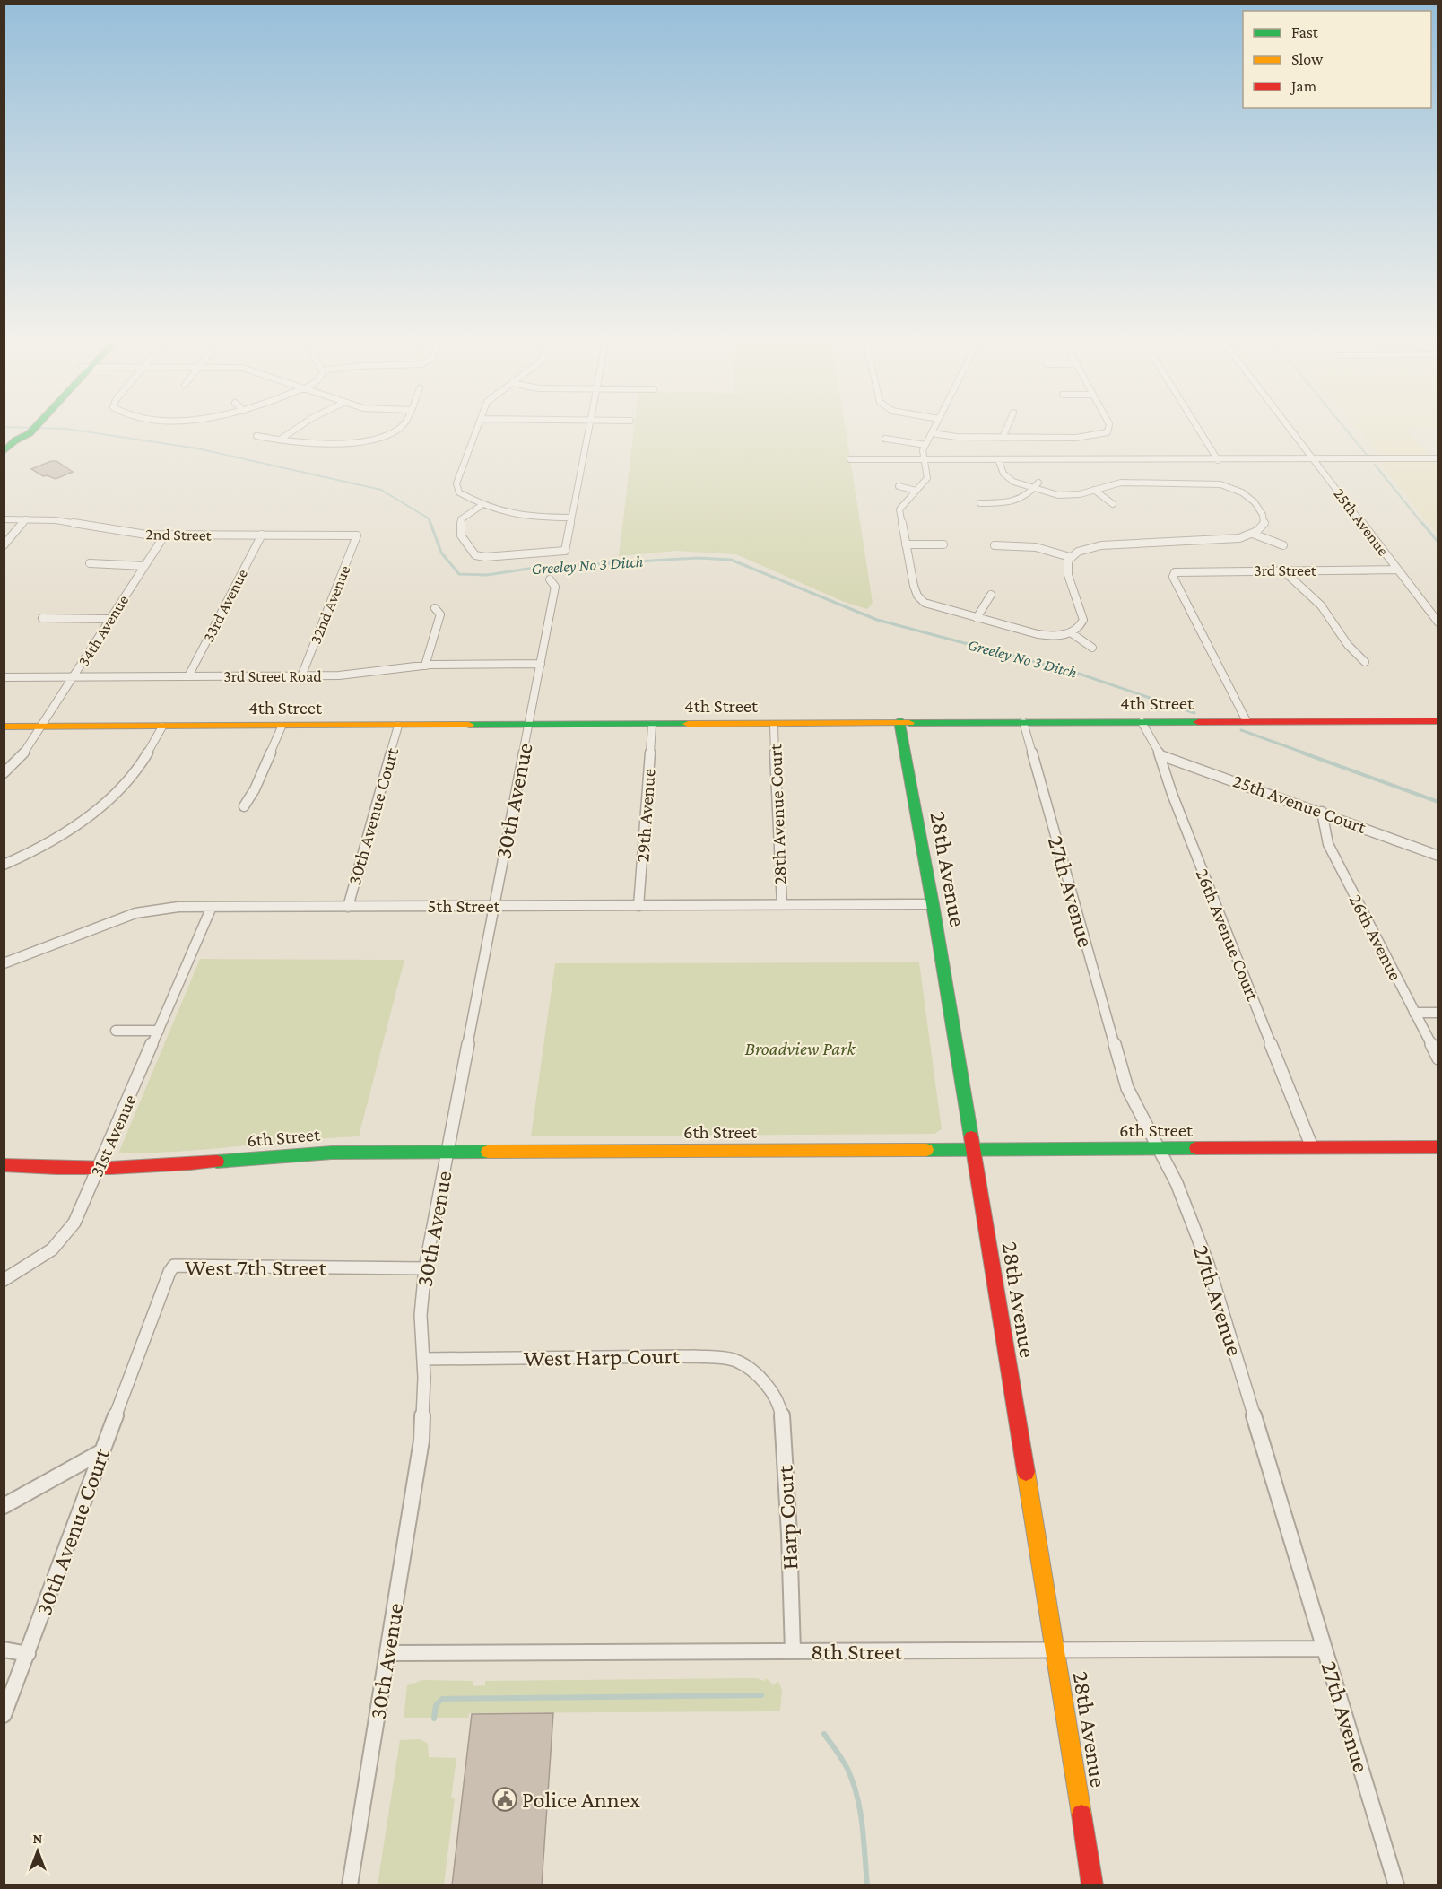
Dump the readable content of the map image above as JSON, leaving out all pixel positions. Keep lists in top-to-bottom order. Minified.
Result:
{"streets":{"street":["25th Avenue","2nd Street","3rd Street","32nd Avenue","33rd Avenue","34th Avenue","3rd Street Road","4th Street","30th Avenue","25th Avenue Court","28th Avenue Court","29th Avenue","30th Avenue Court","28th Avenue","27th Avenue","5th Street","26th Avenue Court","26th Avenue","6th Street","31st Avenue","West 7th Street","West Harp Court","Harp Court","8th Street"]},"crossings":[["25th Avenue","3rd Street"],["2nd Street","32nd Avenue"],["2nd Street","33rd Avenue"],["2nd Street","34th Avenue"],["3rd Street","4th Street"],["32nd Avenue","3rd Street Road"],["33rd Avenue","3rd Street Road"],["34th Avenue","3rd Street Road"],["34th Avenue","4th Street"],["3rd Street Road","30th Avenue"],["4th Street","30th Avenue"],["4th Street","28th Avenue Court"],["4th Street","29th Avenue"],["4th Street","30th Avenue Court"],["4th Street","28th Avenue"],["4th Street","27th Avenue"],["4th Street","26th Avenue Court"],["30th Avenue","5th Street"],["30th Avenue","6th Street"],["30th Avenue","West 7th Street"],["30th Avenue","West Harp Court"],["30th Avenue","8th Street"],["25th Avenue Court","26th Avenue Court"],["25th Avenue Court","26th Avenue"],["28th Avenue Court","5th Street"],["29th Avenue","5th Street"],["30th Avenue Court","5th Street"],["30th Avenue Court","West 7th Street"],["28th Avenue","5th Street"],["28th Avenue","6th Street"],["28th Avenue","8th Street"],["27th Avenue","6th Street"],["27th Avenue","8th Street"],["5th Street","31st Avenue"],["26th Avenue Court","6th Street"],["6th Street","31st Avenue"],["West Harp Court","Harp Court"],["Harp Court","8th Street"]],"water":["Greeley No 3 Ditch"],"parks":["Broadview Park"],"places":{"public building":["Police Annex"]},"legend":["Fast","Slow","Jam"],"north":"top"}
